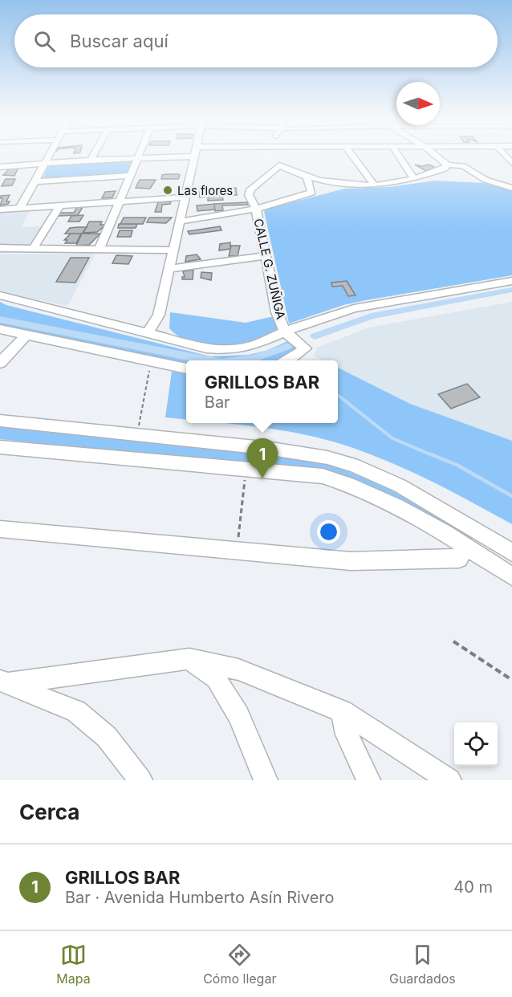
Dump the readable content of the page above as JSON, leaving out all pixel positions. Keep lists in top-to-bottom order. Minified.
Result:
{"streets":{"street":["CALLE G. ZUÑIGA"]},"places":["Las flores"],"north":"right","page":{"search":"Buscar aquí","popup":["GRILLOS BAR","Bar"],"pins":"1","heading":"Cerca","list":[{"mark":"1","name":"GRILLOS BAR","note":"Bar · Avenida Humberto Asín Rivero","value":"40 m"}],"nav":["Mapa","Cómo llegar","Guardados"]}}
